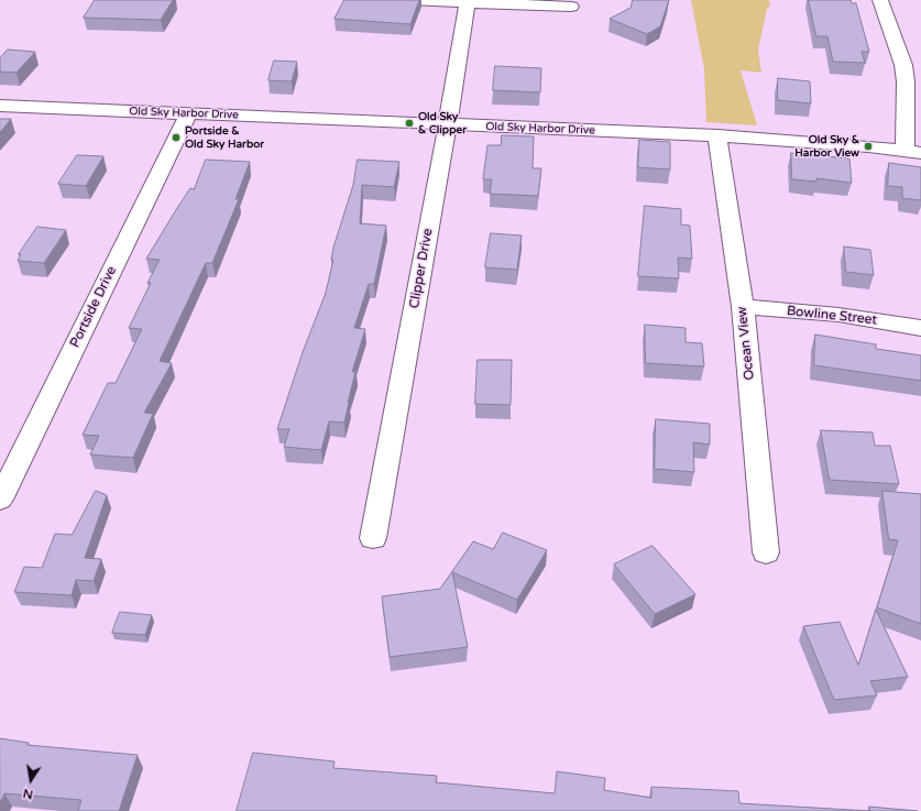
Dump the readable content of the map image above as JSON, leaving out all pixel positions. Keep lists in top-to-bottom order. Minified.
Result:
{"streets":{"street":["Old Sky Harbor Drive","Clipper Drive","Portside Drive","Bowline Street","Ocean View"]},"crossings":[["Old Sky Harbor Drive","Clipper Drive"],["Old Sky Harbor Drive","Portside Drive"],["Old Sky Harbor Drive","Ocean View"],["Bowline Street","Ocean View"]],"places":["Old Sky & Clipper","Portside & Old Sky Harbor","Old Sky & Harbor View"],"north":"bottom"}
